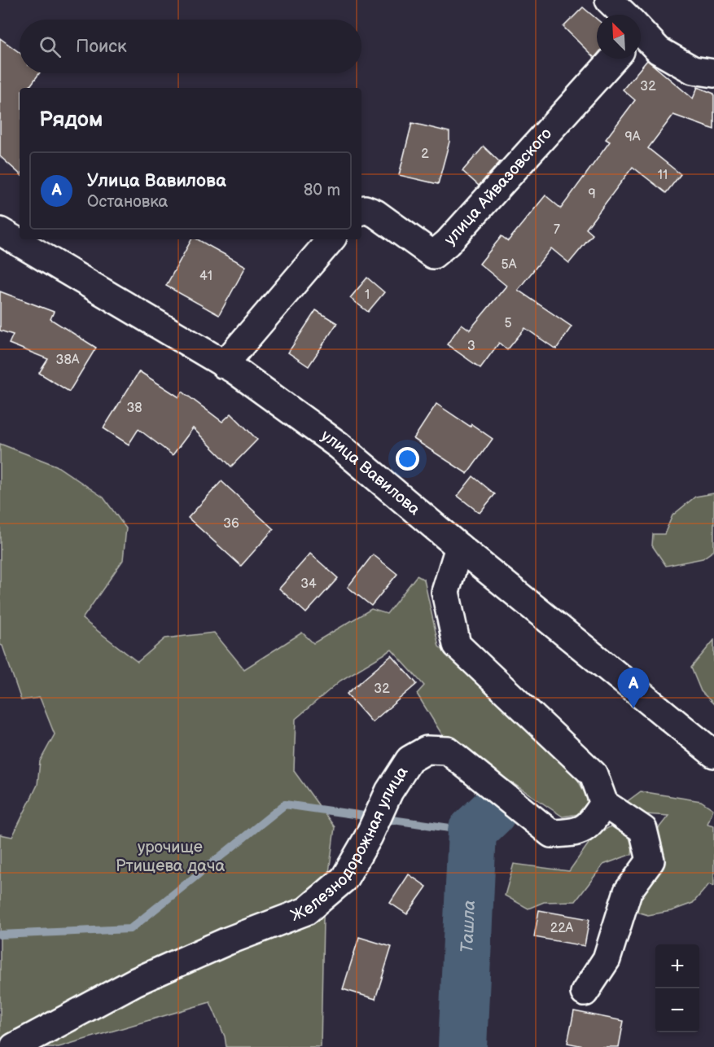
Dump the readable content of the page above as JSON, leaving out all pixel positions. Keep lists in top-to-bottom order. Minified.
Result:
{"streets":{"street":["улица Айвазовского","улица Вавилова","Железнодорожная улица"]},"water":["Ташла"],"parks":["урочище Ртищева дача"],"house_numbers":["32","9А","2","11","9","7","5А","41","1","5","3","38А","38","36","34","32","22А"],"north":"top left","page":{"search":"Поиск","heading":"Рядом","list":[{"mark":"A","name":"Улица Вавилова","note":"Остановка","value":"80 m"}],"pins":"A","map_buttons":["+","−"]}}
